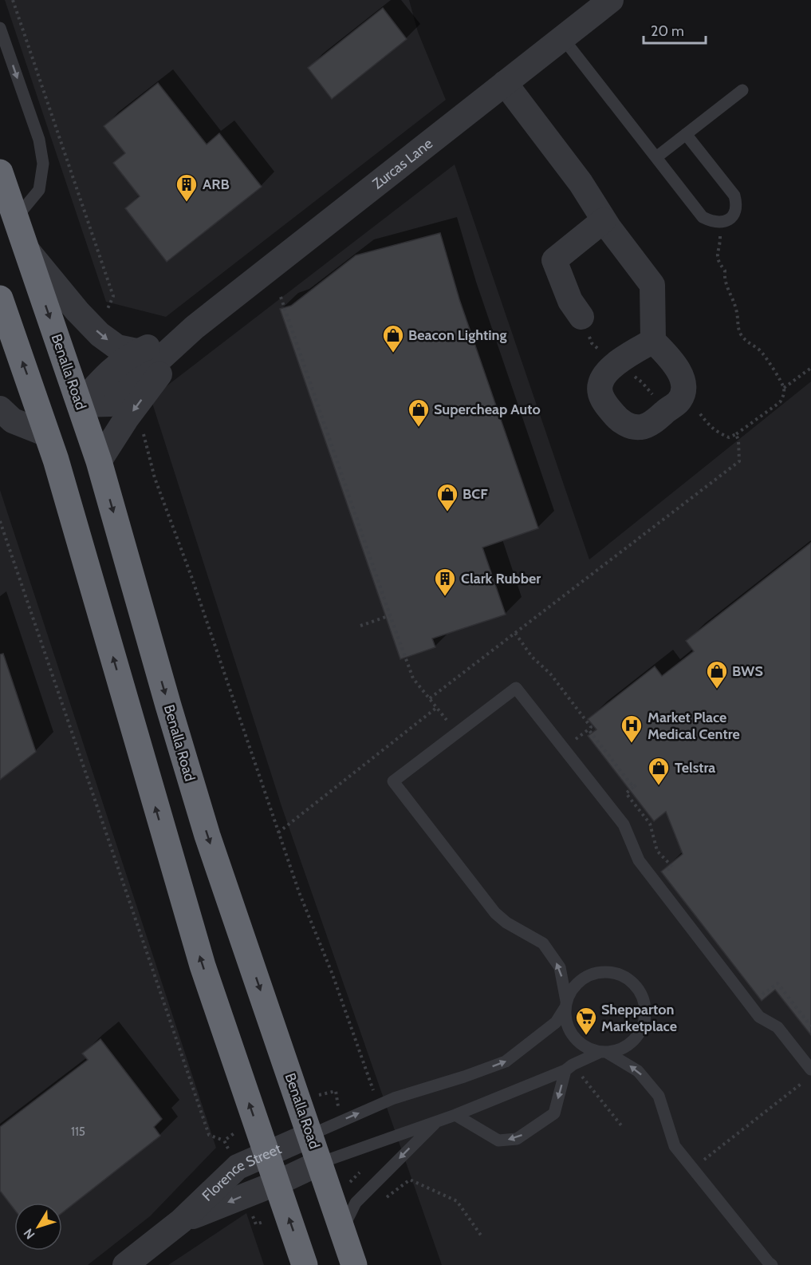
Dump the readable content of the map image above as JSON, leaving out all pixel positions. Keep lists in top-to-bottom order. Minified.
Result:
{"streets":{"highway":["Benalla Road"],"street":["Zurcas Lane","Florence Street"]},"crossings":[["Zurcas Lane","Benalla Road"],["Benalla Road","Florence Street"]],"places":{"building":["ARB","Clark Rubber"],"shop":["Beacon Lighting","Supercheap Auto","BCF","BWS","Telstra"],"hospital":["Market Place Medical Centre"],"supermarket":["Shepparton Marketplace"]},"house_numbers":["115"],"scale_bar":"20 m","north":"bottom left"}
